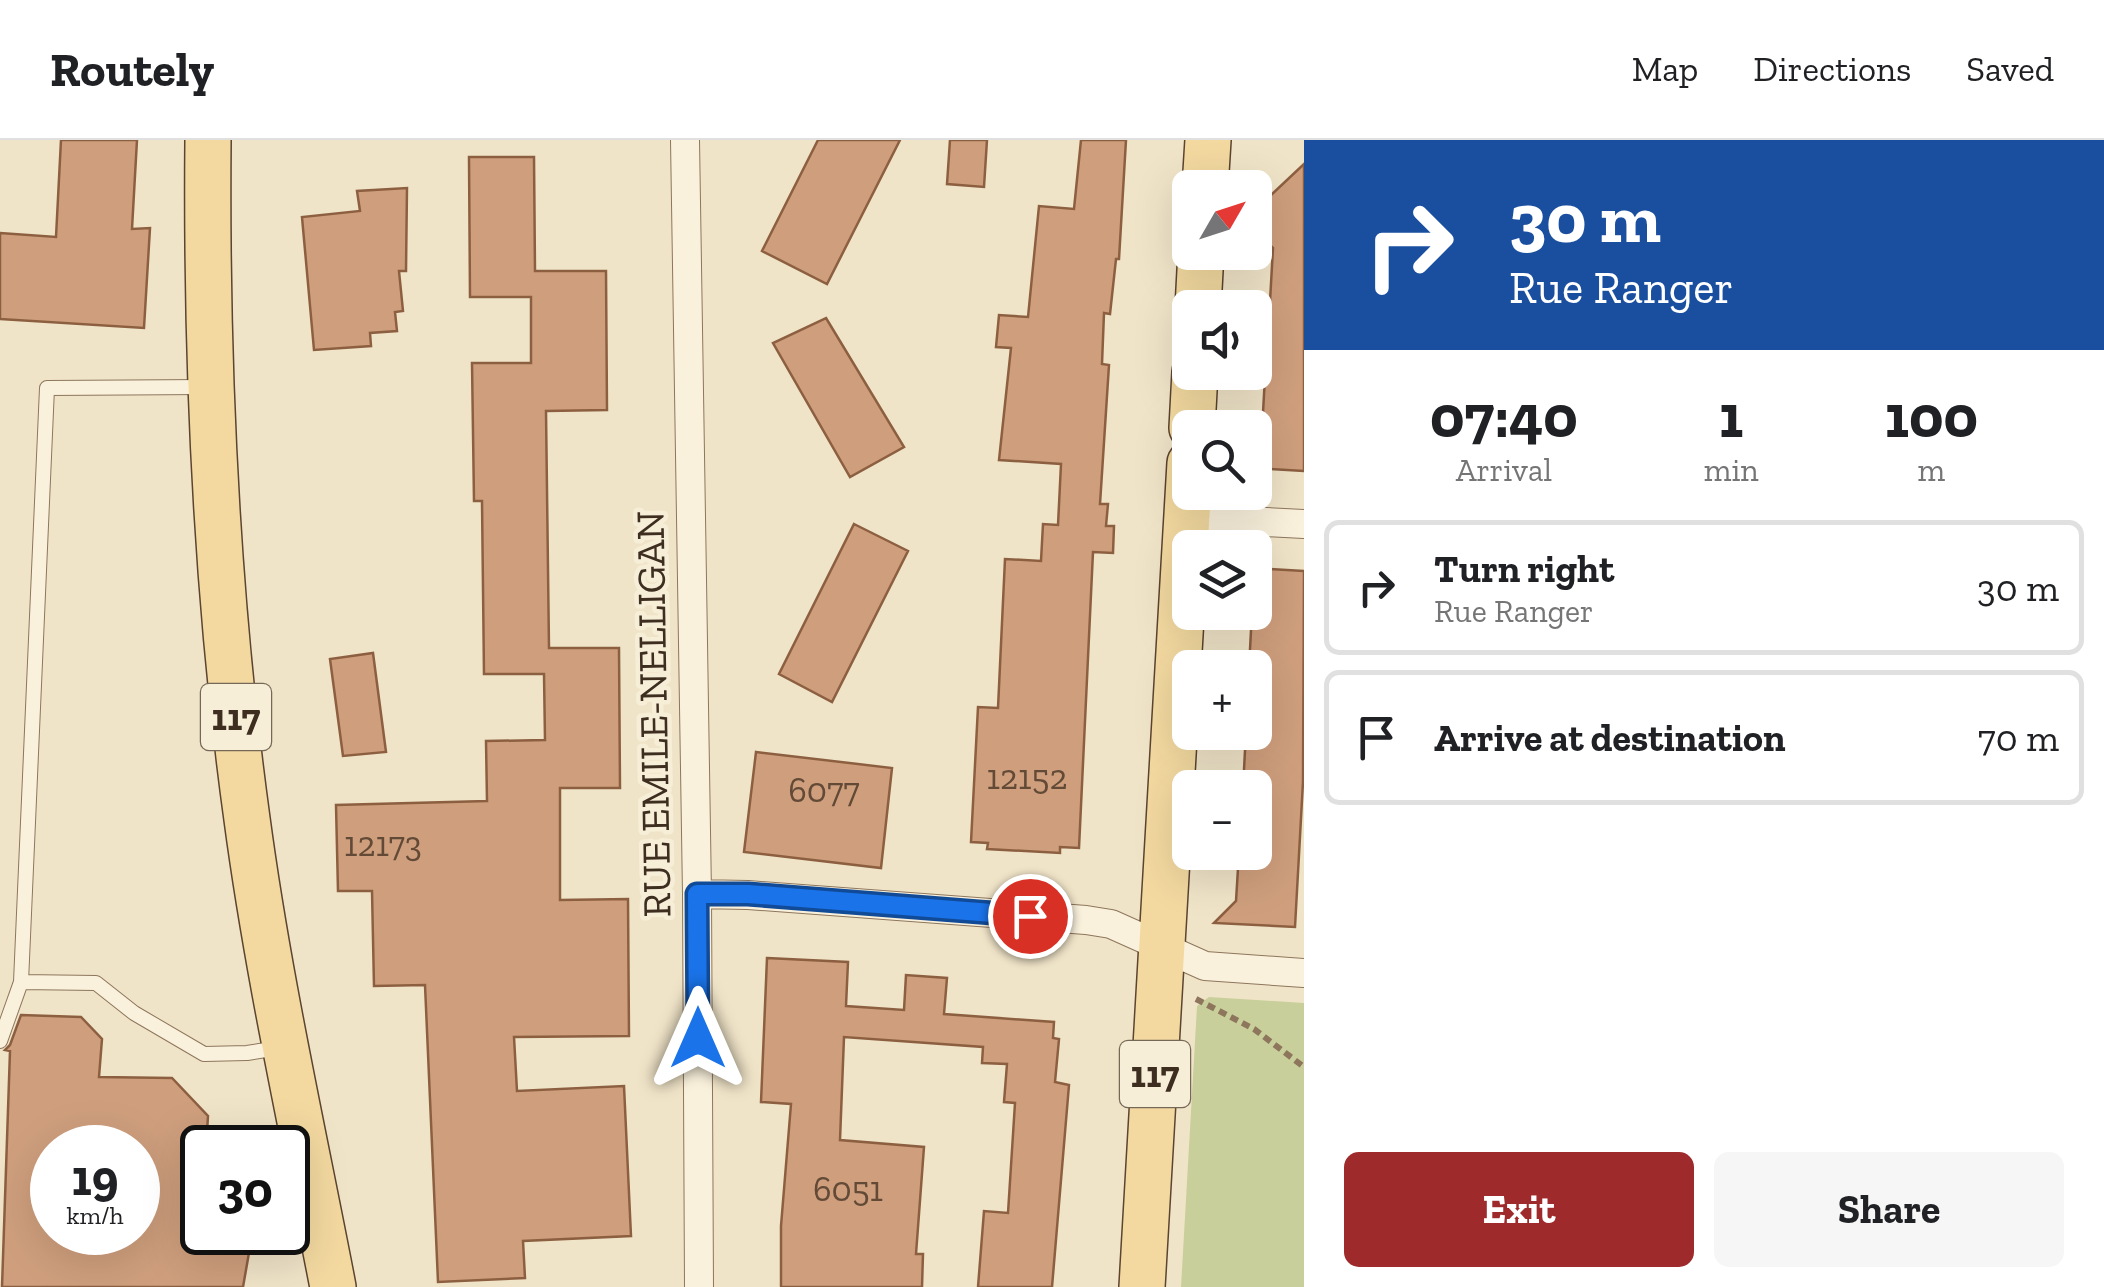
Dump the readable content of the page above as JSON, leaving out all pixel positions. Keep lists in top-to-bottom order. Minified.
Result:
{"streets":{"main road":["117"],"street":["RUE EMILE-NELLIGAN"]},"house_numbers":["12152","6077","12173","6051"],"north":"top right","page":{"header":"Routely","nav":["Map","Directions","Saved"],"turn":["30 m","Rue Ranger"],"map_buttons":["+","−"],"eta":["07:40","Arrival","1","min","100","m"],"list":[{"name":"Turn right","note":"Rue Ranger","value":"30 m"},{"name":"Arrive at destination","value":"70 m"}],"speed":"19 km/h","limit":"30","buttons":["Exit","Share"]}}
